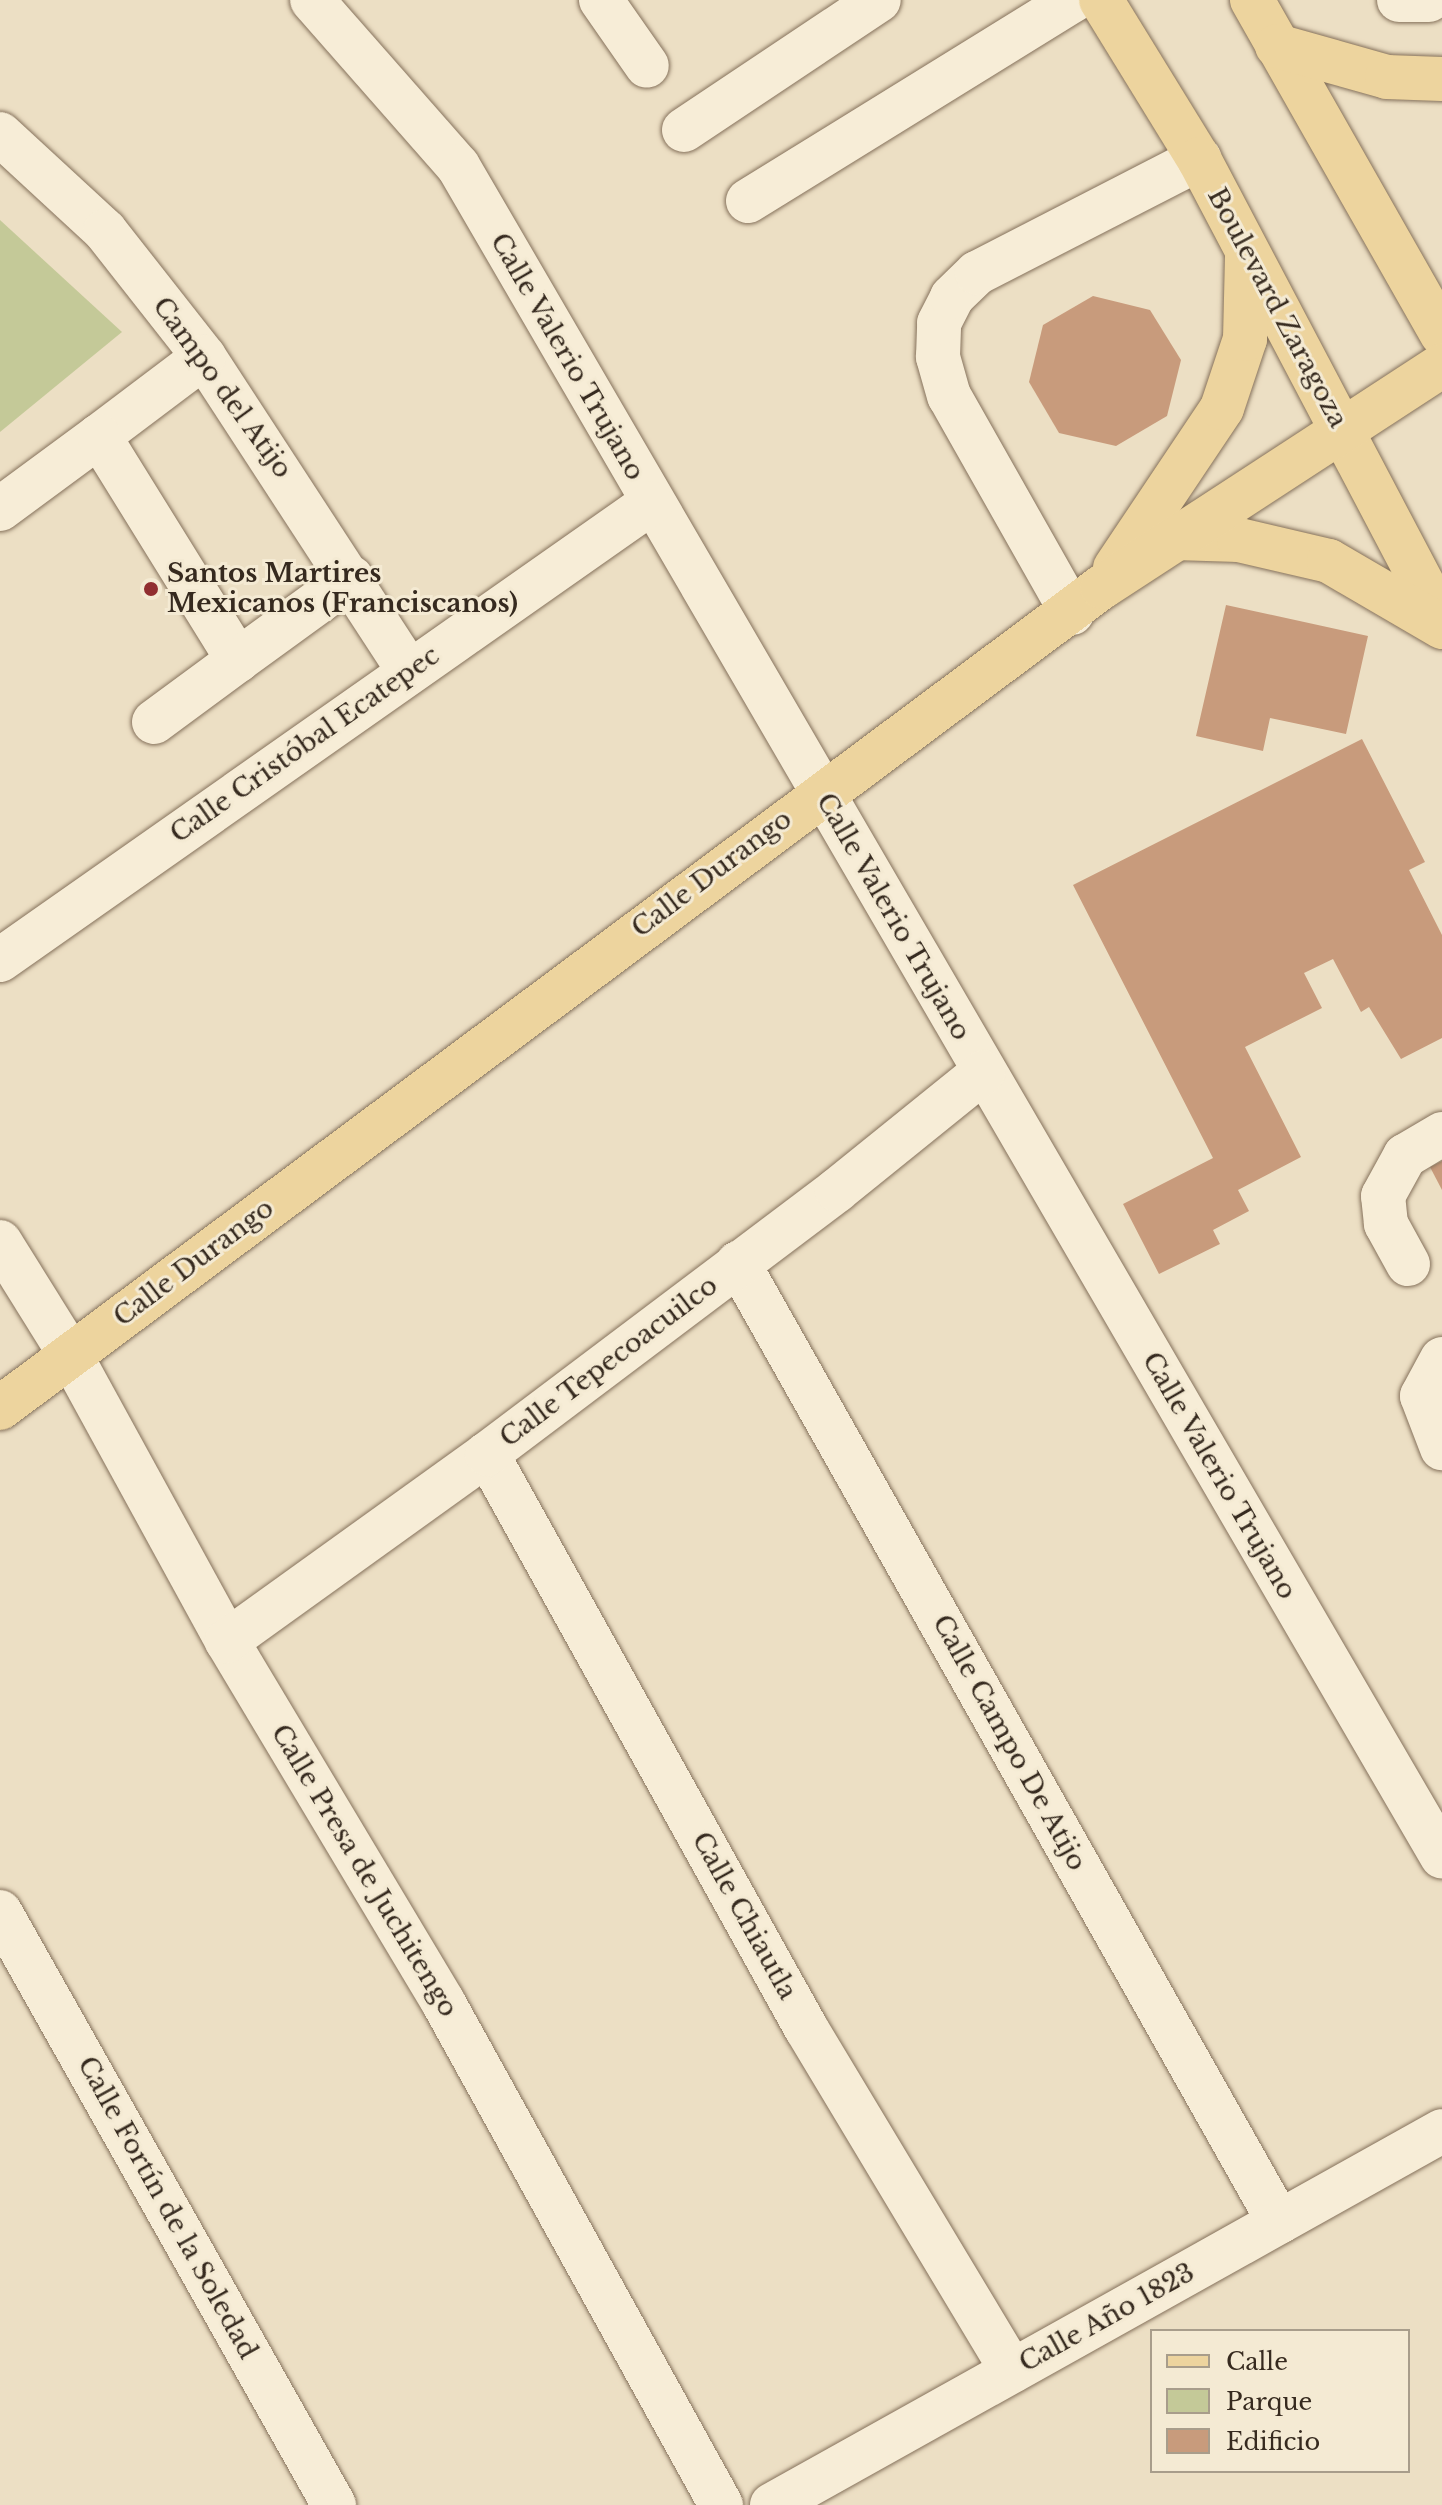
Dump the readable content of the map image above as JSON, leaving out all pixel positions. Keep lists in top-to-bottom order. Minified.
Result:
{"streets":{"main road":["Boulevard Zaragoza","Calle Durango"],"street":["Calle Valerio Trujano","Campo del Atijo","Calle Cristóbal Ecatepec","Calle Tepecoacuilco","Calle Campo De Atijo","Calle Presa de Juchitengo","Calle Chiautla","Calle Fortín de la Soledad","Calle Año 1823"]},"crossings":[["Boulevard Zaragoza","Calle Durango"],["Calle Valerio Trujano","Calle Cristóbal Ecatepec"],["Calle Valerio Trujano","Calle Durango"],["Calle Valerio Trujano","Calle Tepecoacuilco"],["Campo del Atijo","Calle Cristóbal Ecatepec"],["Calle Durango","Calle Presa de Juchitengo"],["Calle Tepecoacuilco","Calle Campo De Atijo"],["Calle Tepecoacuilco","Calle Presa de Juchitengo"],["Calle Tepecoacuilco","Calle Chiautla"],["Calle Campo De Atijo","Calle Año 1823"],["Calle Chiautla","Calle Año 1823"]],"places":["Santos Martires Mexicanos (Franciscanos)"],"legend":["Calle","Parque","Edificio"]}
